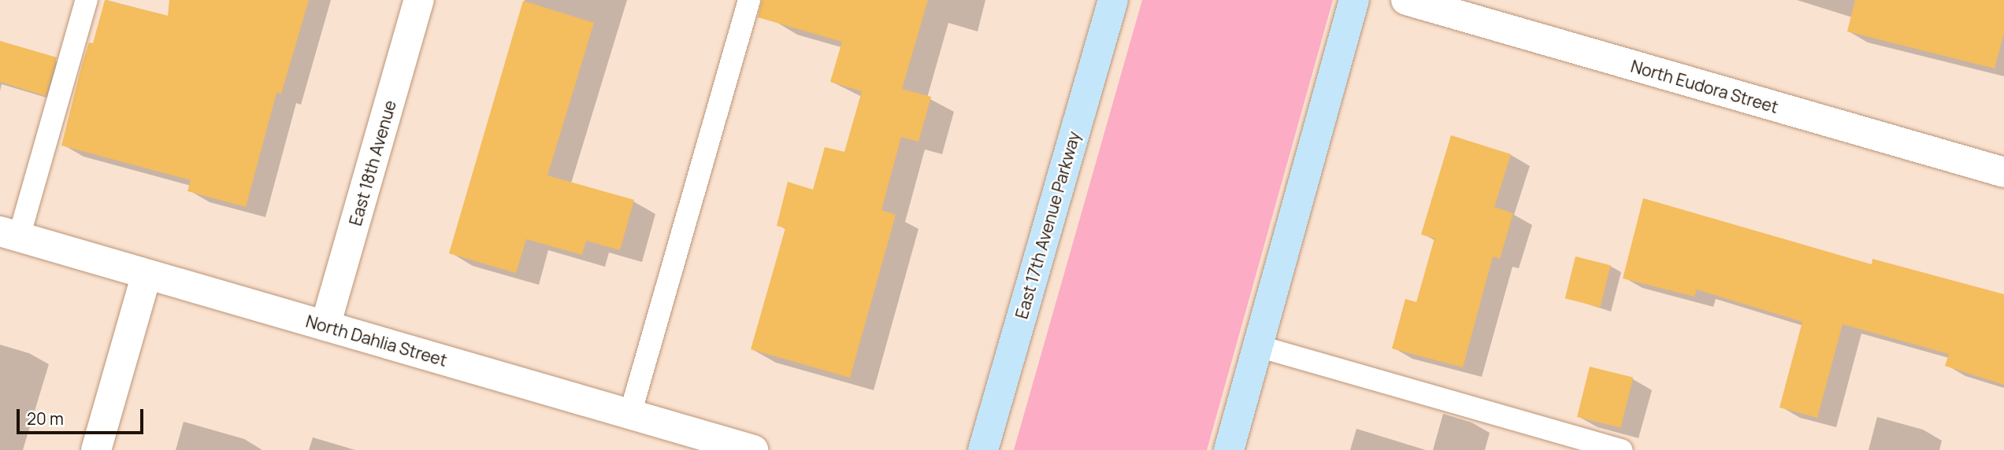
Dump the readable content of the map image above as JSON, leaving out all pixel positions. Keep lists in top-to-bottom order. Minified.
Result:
{"streets":{"main road":["East 17th Avenue Parkway"],"street":["North Eudora Street","East 18th Avenue","North Dahlia Street"]},"crossings":[["East 18th Avenue","North Dahlia Street"]],"scale_bar":"20 m"}
